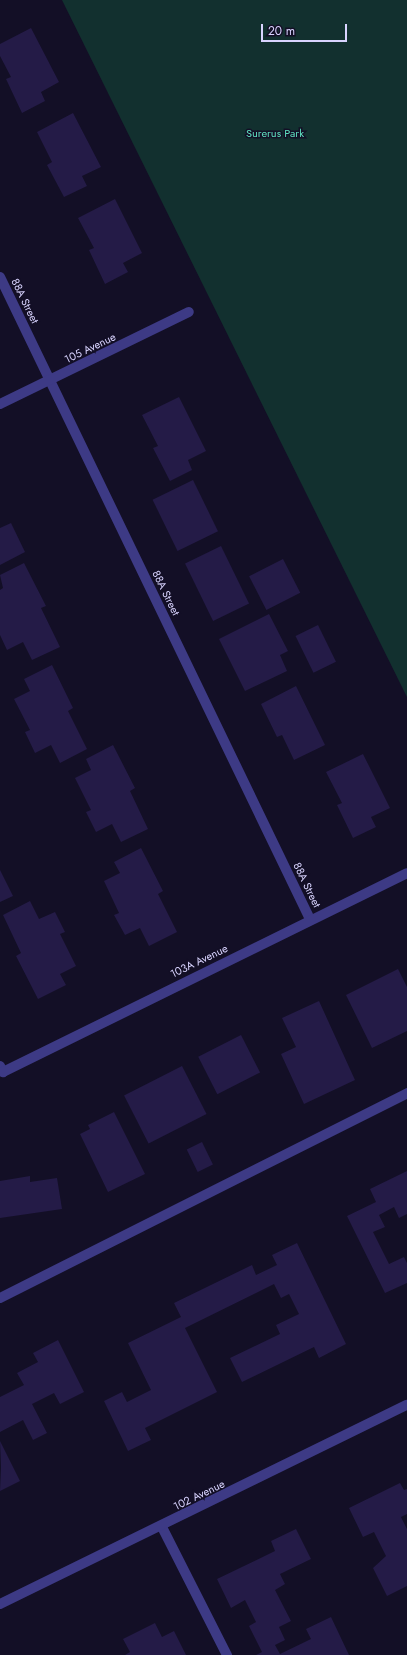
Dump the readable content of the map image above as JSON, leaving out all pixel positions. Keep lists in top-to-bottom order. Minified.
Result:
{"streets":{"street":["88A Street","105 Avenue","103A Avenue","102 Avenue"]},"crossings":[["88A Street","105 Avenue"],["88A Street","103A Avenue"]],"parks":["Surerus Park"],"scale_bar":"20 m"}
